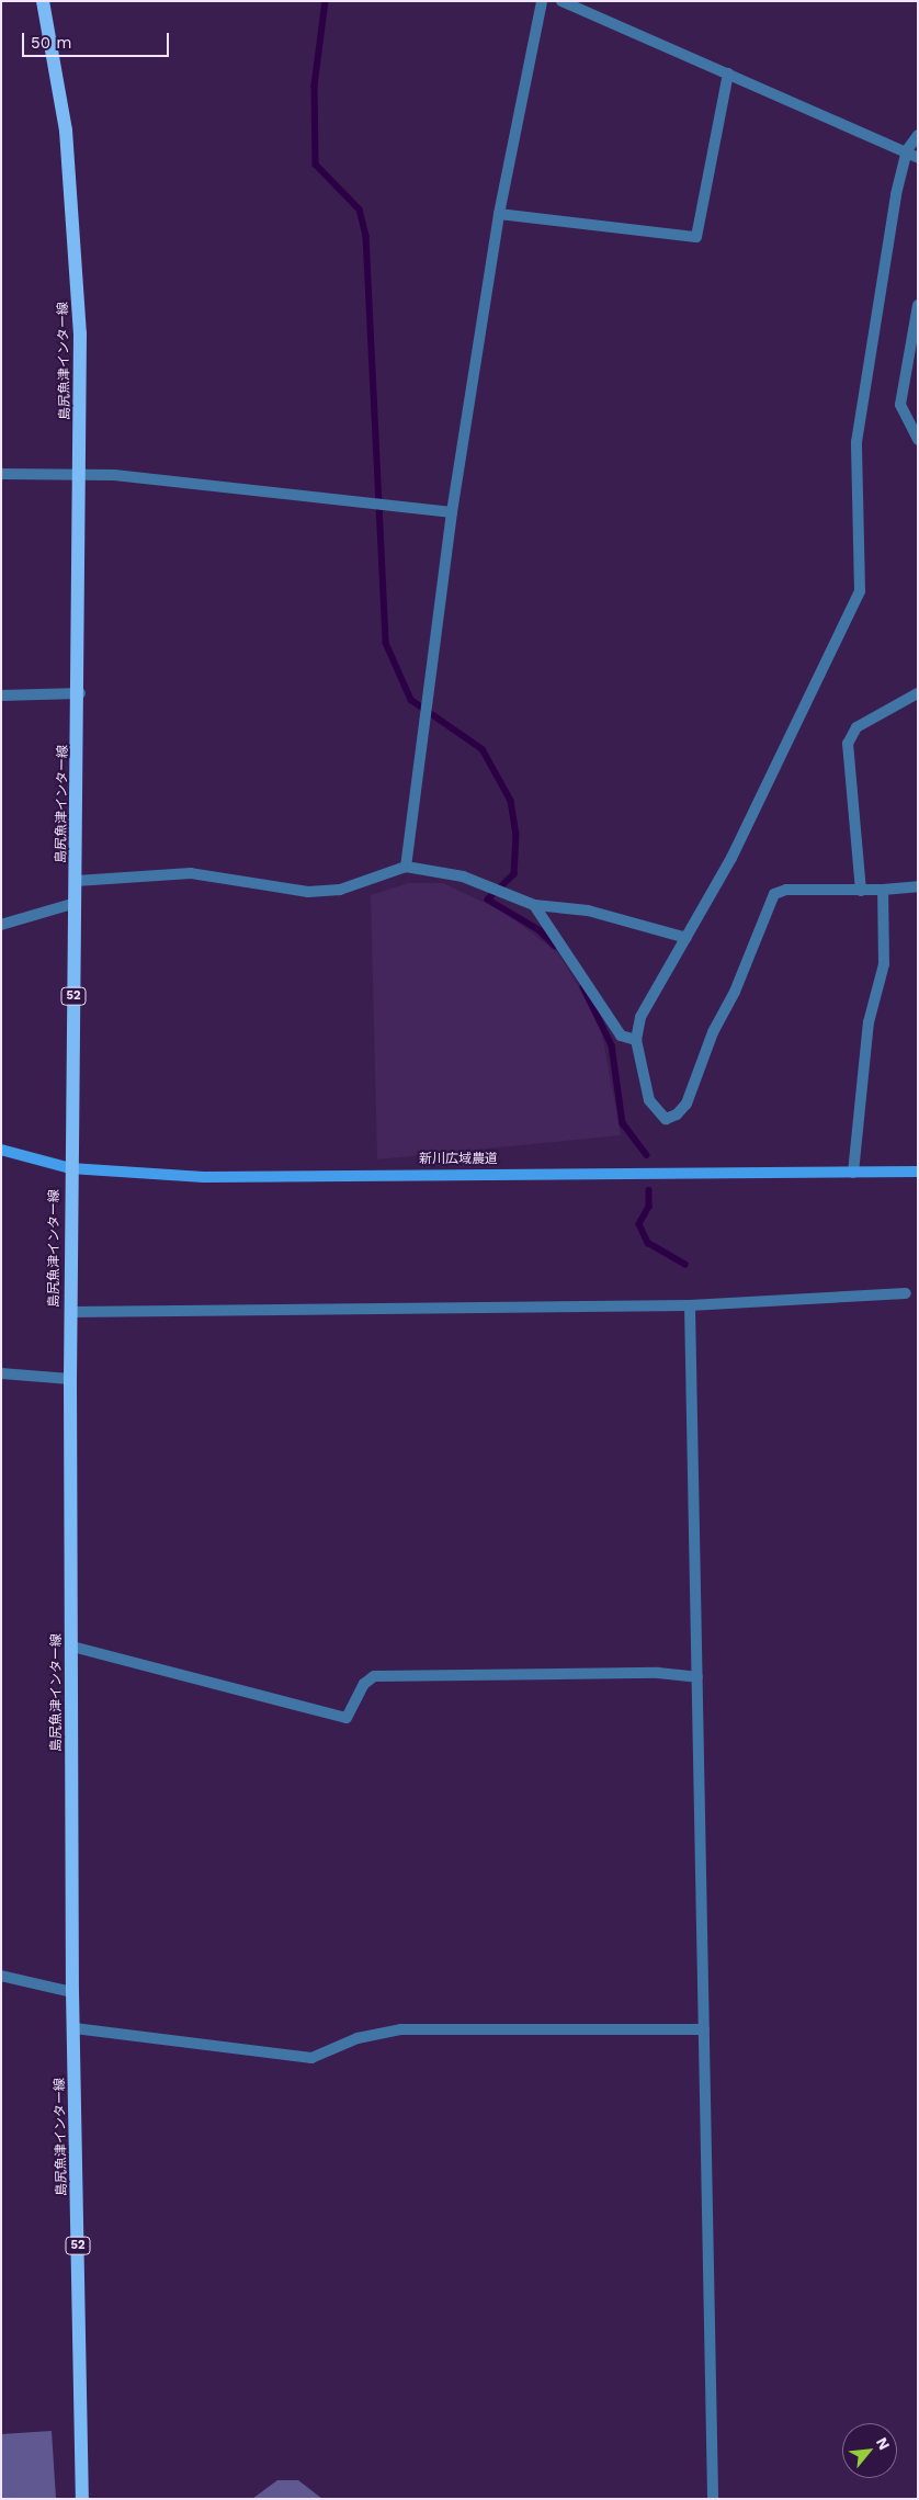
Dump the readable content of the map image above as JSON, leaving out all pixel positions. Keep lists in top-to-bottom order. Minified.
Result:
{"streets":{"main road":["島尻魚津インター線","52"],"street":["新川広域農道"]},"crossings":[["島尻魚津インター線","新川広域農道"]],"scale_bar":"50 m","north":"top right"}
